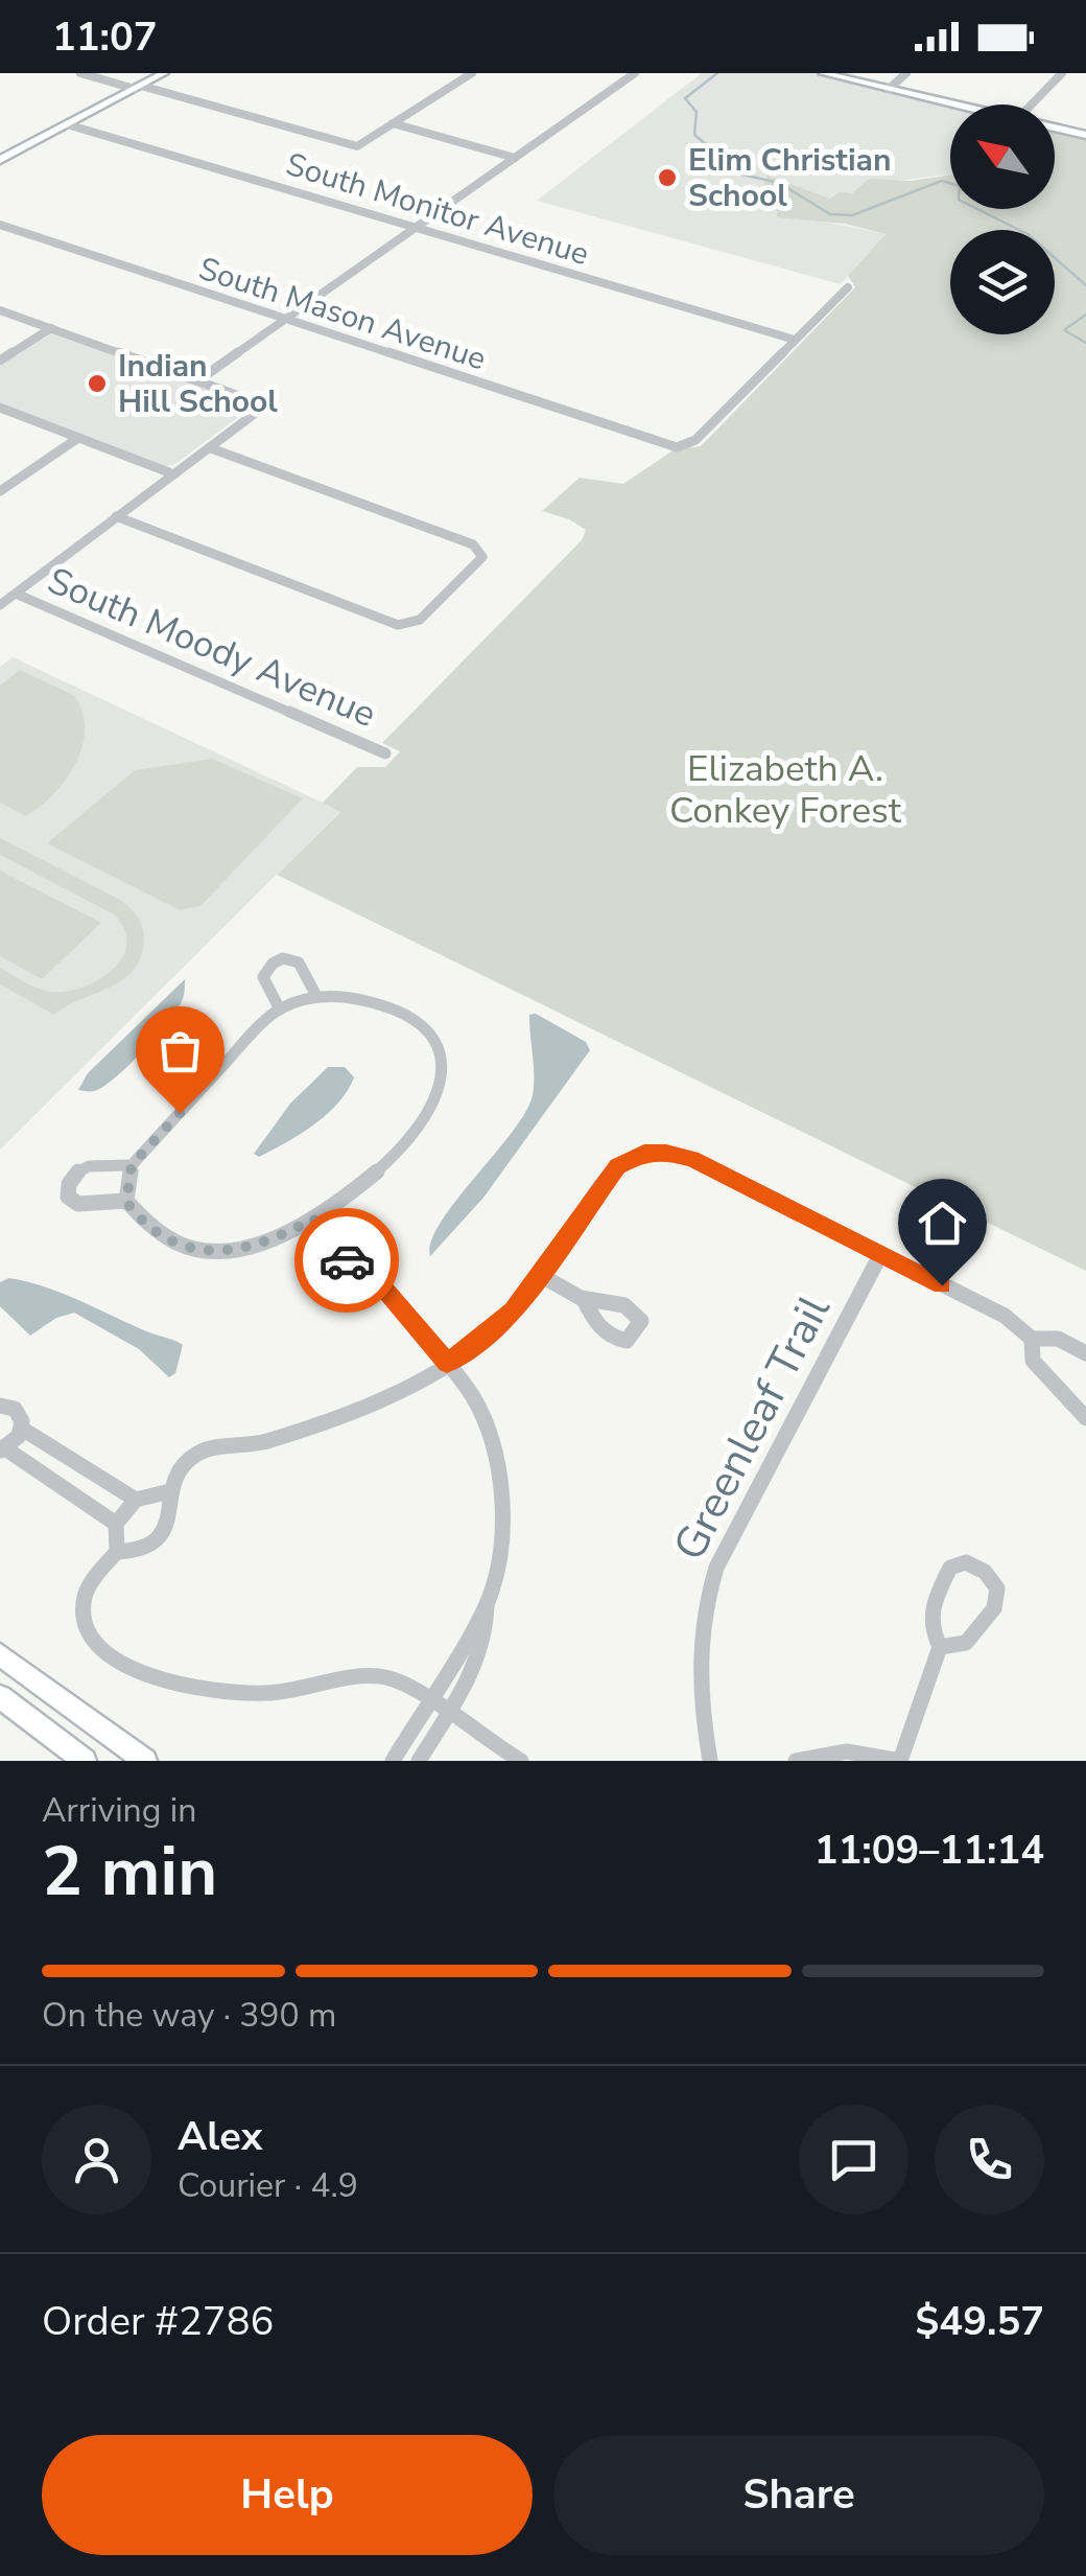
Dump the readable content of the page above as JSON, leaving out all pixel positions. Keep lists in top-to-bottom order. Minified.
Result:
{"streets":{"street":["South Monitor Avenue","South Mason Avenue","South Moody Avenue","Greenleaf Trail"]},"crossings":[["South Monitor Avenue","South Mason Avenue"]],"parks":["Elizabeth A. Conkey Forest"],"places":["Elim Christian School","Indian Hill School"],"north":"top left","page":{"status":"11:07","heading":["2 min","Arriving in","11:09–11:14"],"panel":["Alex","Courier · 4.9","Order #2786","$49.57"],"bar":"On the way · 390 m","buttons":["Help","Share"]}}
